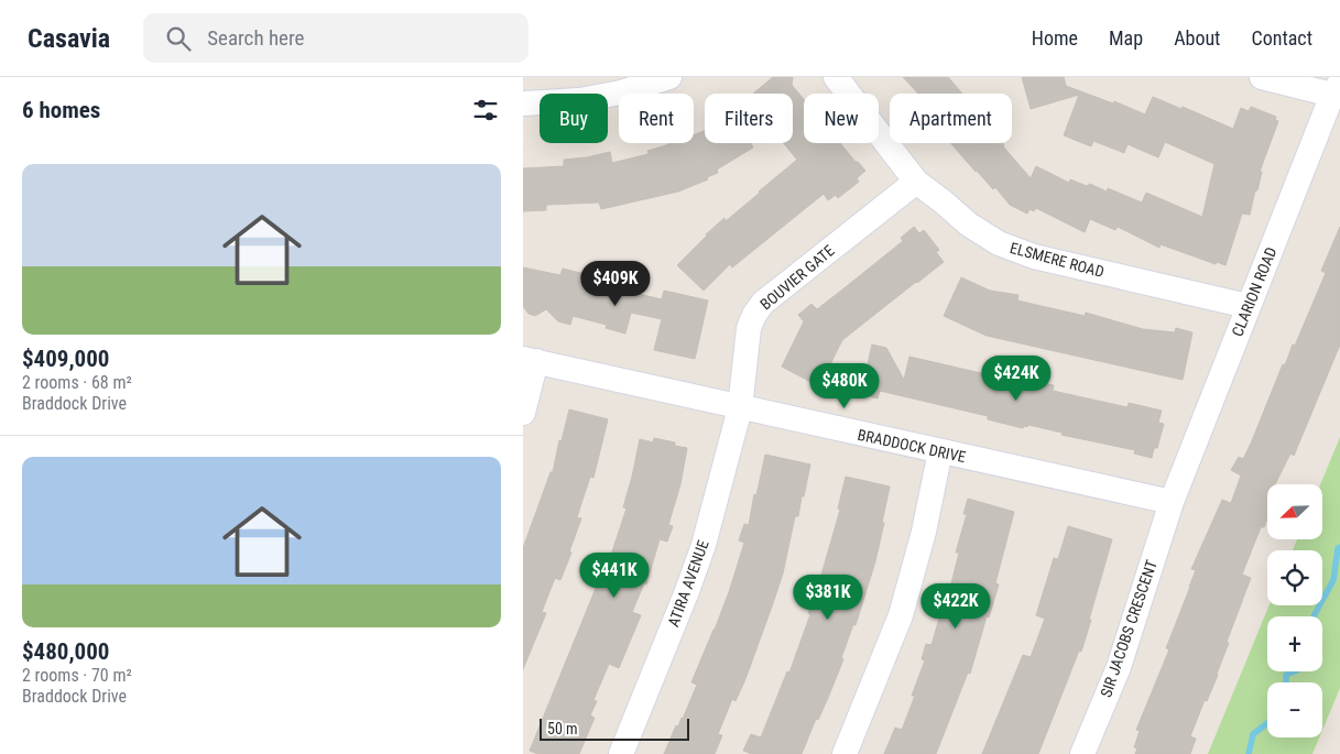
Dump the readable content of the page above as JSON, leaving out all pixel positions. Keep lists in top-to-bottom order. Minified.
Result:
{"streets":{"street":["ELSMERE ROAD","BOUVIER GATE","CLARION ROAD","BRADDOCK DRIVE","ATIRA AVENUE","SIR JACOBS CRESCENT"]},"crossings":[["ELSMERE ROAD","BOUVIER GATE"],["ELSMERE ROAD","CLARION ROAD"],["BOUVIER GATE","BRADDOCK DRIVE"],["BOUVIER GATE","ATIRA AVENUE"],["CLARION ROAD","BRADDOCK DRIVE"],["CLARION ROAD","SIR JACOBS CRESCENT"],["BRADDOCK DRIVE","ATIRA AVENUE"],["BRADDOCK DRIVE","SIR JACOBS CRESCENT"]],"scale_bar":"50 m","north":"bottom left","page":{"header":"Casavia","search":"Search here","nav":["Home","Map","About","Contact"],"heading":"6 homes","chip":["Buy","Rent","Filters","New","Apartment"],"list":[{"name":"$409,000","note":"2 rooms · 68 m² · Braddock Drive"},{"name":"$480,000","note":"2 rooms · 70 m² · Braddock Drive"}],"price":["$409K","$424K","$480K","$441K","$381K","$422K"],"map_buttons":["+","−"],"scale":"50 m"}}
